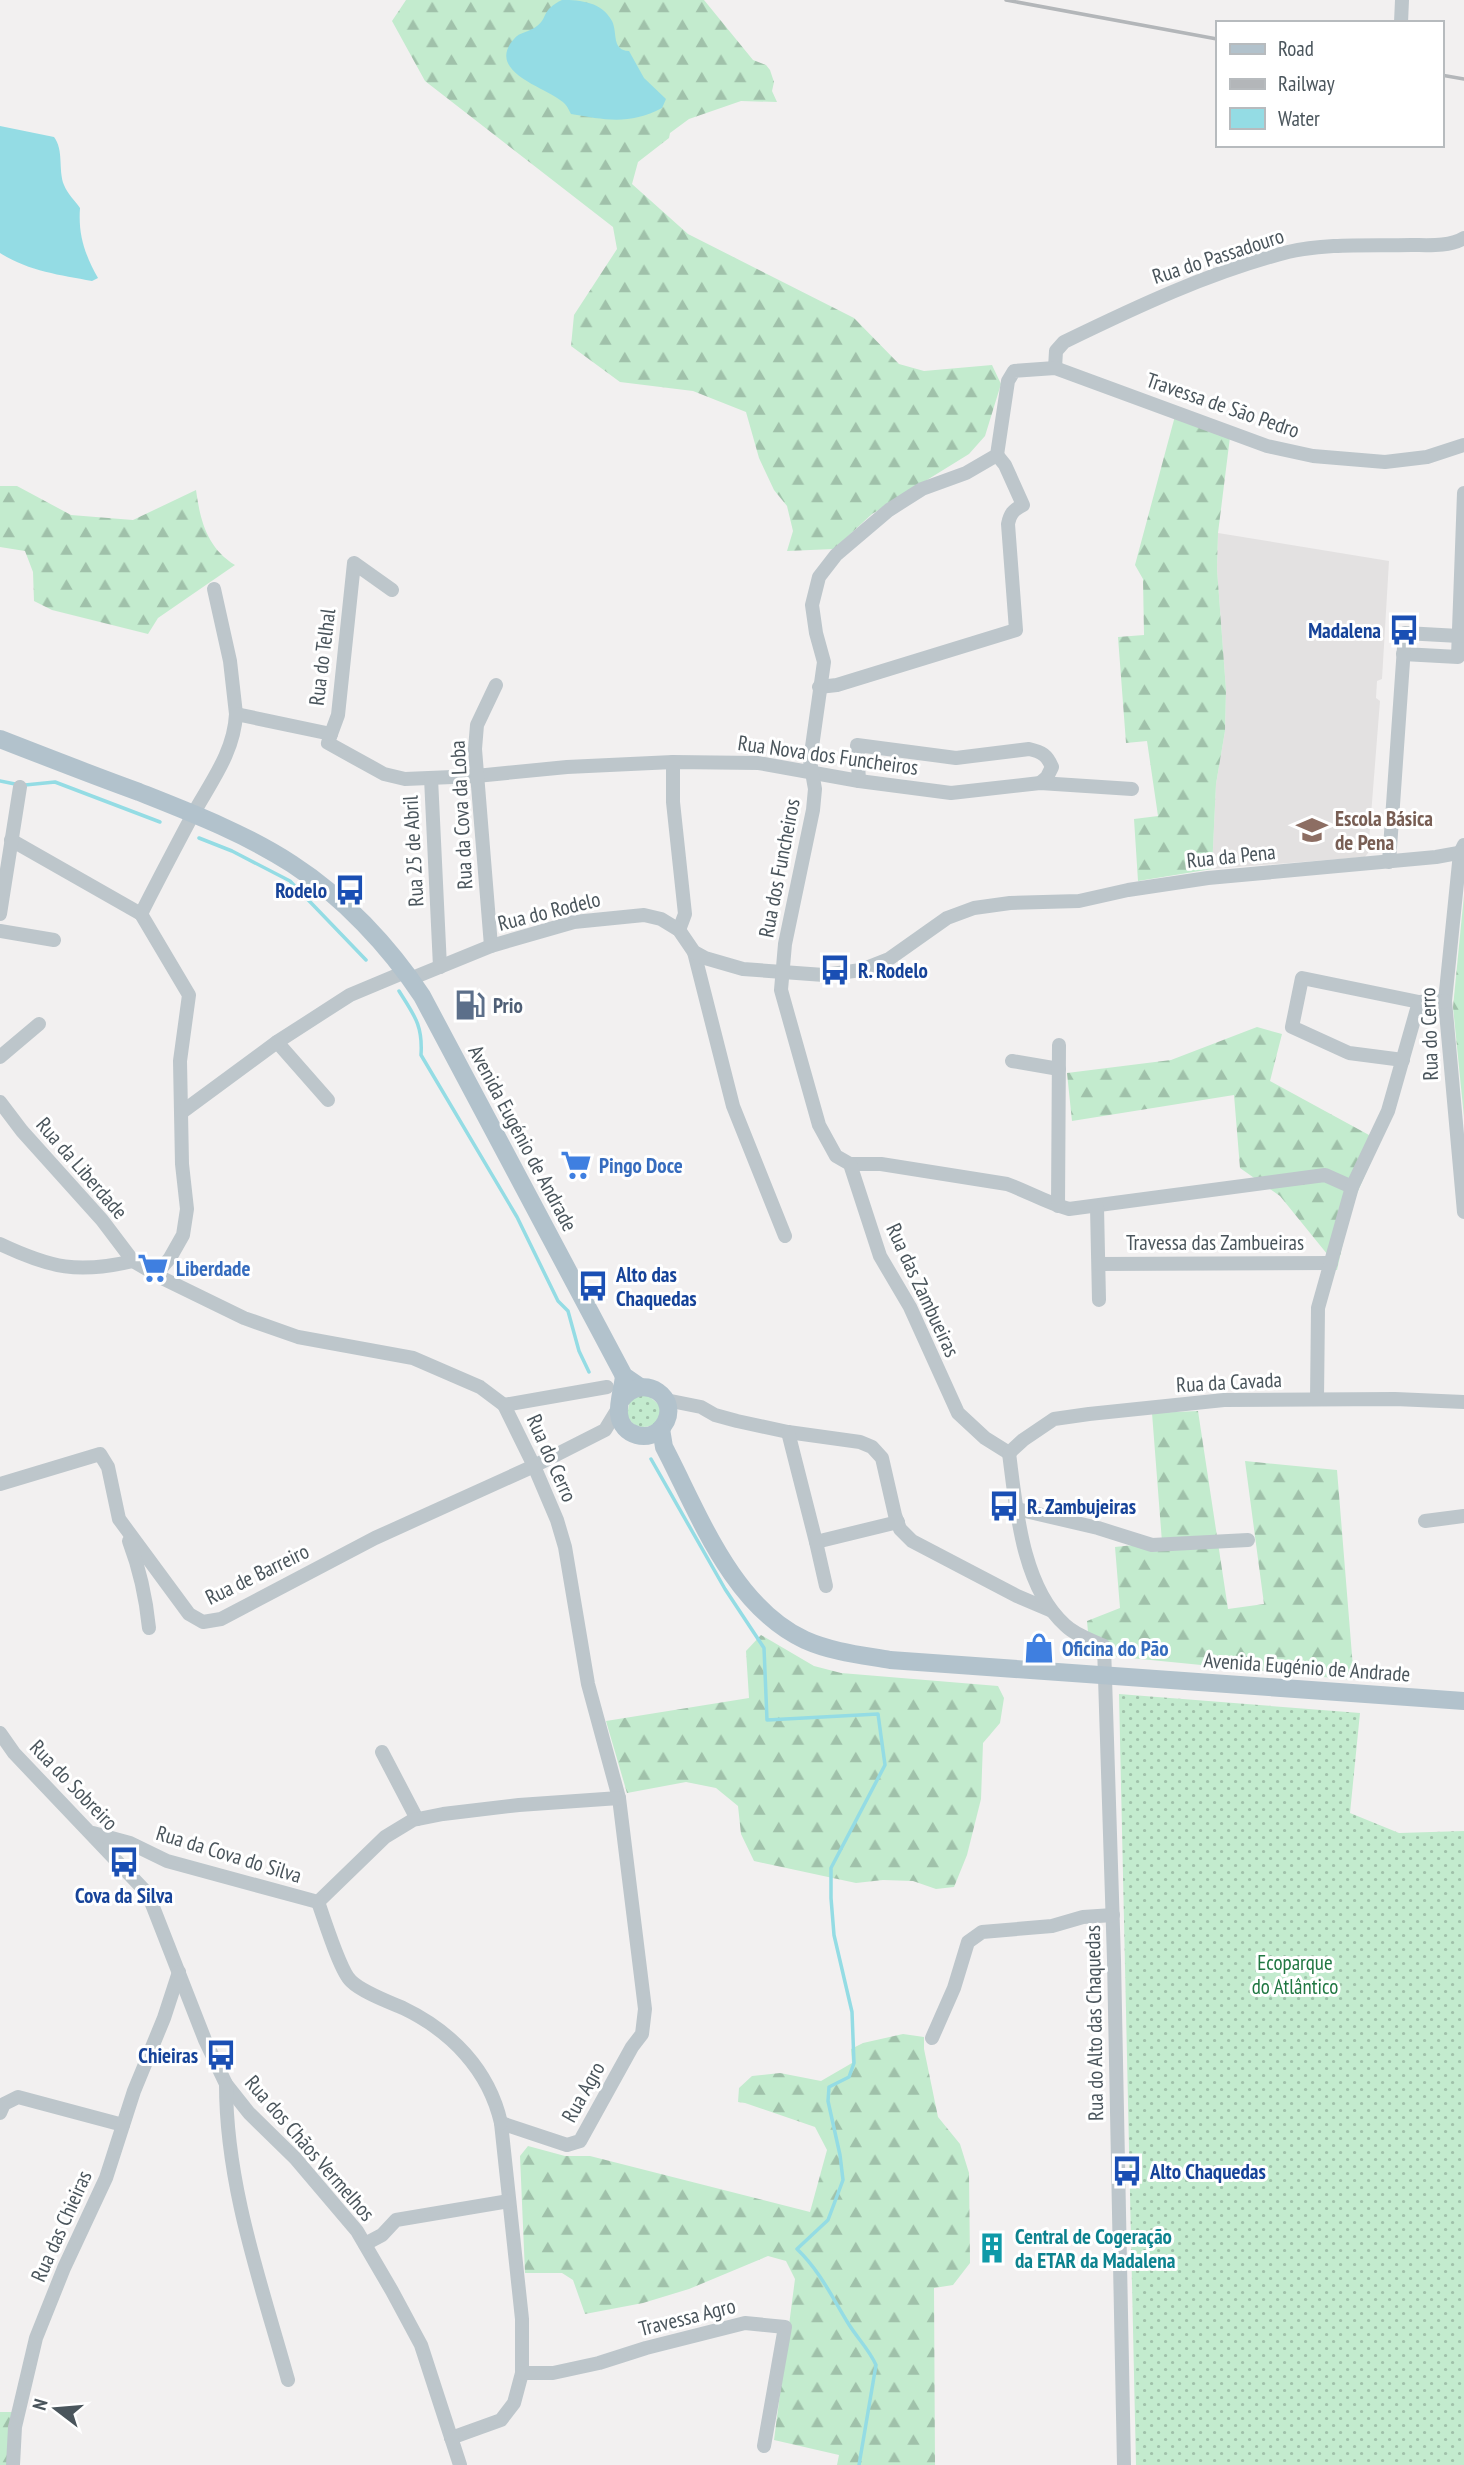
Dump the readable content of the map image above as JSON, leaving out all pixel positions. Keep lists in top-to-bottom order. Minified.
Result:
{"streets":{"main road":["Avenida Eugénio de Andrade"],"street":["Rua do Passadouro","Travessa de São Pedro","Rua do Telhal","Rua Nova dos Funcheiros","Rua da Cova da Loba","Rua 25 de Abril","Rua da Pena","Rua dos Funcheiros","Rua do Rodelo","Rua do Cerro","Rua da Liberdade","Travessa das Zambueiras","Rua das Zambueiras","Rua da Cavada","Rua de Barreiro","Rua do Sobreiro","Rua da Cova do Silva","Rua do Alto das Chaquedas","Rua Agro","Rua dos Chãos Vermelhos","Rua das Chieiras","Travessa Agro"]},"crossings":[["Rua do Passadouro","Travessa de São Pedro"],["Rua Nova dos Funcheiros","Rua da Cova da Loba"],["Rua Nova dos Funcheiros","Rua 25 de Abril"],["Rua Nova dos Funcheiros","Rua dos Funcheiros"],["Rua da Cova da Loba","Rua 25 de Abril"],["Rua da Cova da Loba","Rua do Rodelo"],["Rua 25 de Abril","Rua do Rodelo"],["Rua da Pena","Rua dos Funcheiros"],["Rua da Pena","Rua do Cerro"],["Rua da Pena","Rua das Zambueiras"],["Rua dos Funcheiros","Rua das Zambueiras"],["Rua do Rodelo","Avenida Eugénio de Andrade"],["Rua do Cerro","Rua da Liberdade"],["Rua do Cerro","Rua de Barreiro"],["Rua do Cerro","Rua da Cova do Silva"],["Rua do Cerro","Rua Agro"],["Avenida Eugénio de Andrade","Rua do Alto das Chaquedas"],["Rua das Zambueiras","Rua da Cavada"],["Rua do Sobreiro","Rua da Cova do Silva"],["Rua do Sobreiro","Rua dos Chãos Vermelhos"],["Rua do Sobreiro","Rua das Chieiras"],["Rua da Cova do Silva","Rua Agro"],["Rua dos Chãos Vermelhos","Rua das Chieiras"]],"parks":["Ecoparque do Atlântico"],"places":{"bus stop":["Madalena","Rodelo","R. Rodelo","Alto das Chaquedas","R. Zambujeiras","Cova da Silva","Chieiras","Alto Chaquedas"],"school or university":["Escola Básica de Pena"],"fuel station":["Prio"],"supermarket":["Pingo Doce","Liberdade"],"shop":["Oficina do Pão"],"building":["Central de Cogeração da ETAR da Madalena"]},"legend":["Road","Railway","Water"],"north":"left"}
